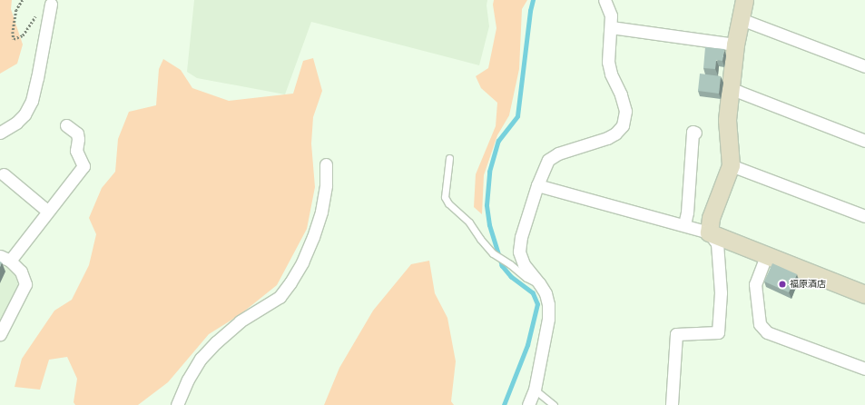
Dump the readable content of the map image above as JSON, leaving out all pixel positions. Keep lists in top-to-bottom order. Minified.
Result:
{"places":["福原酒店"]}
